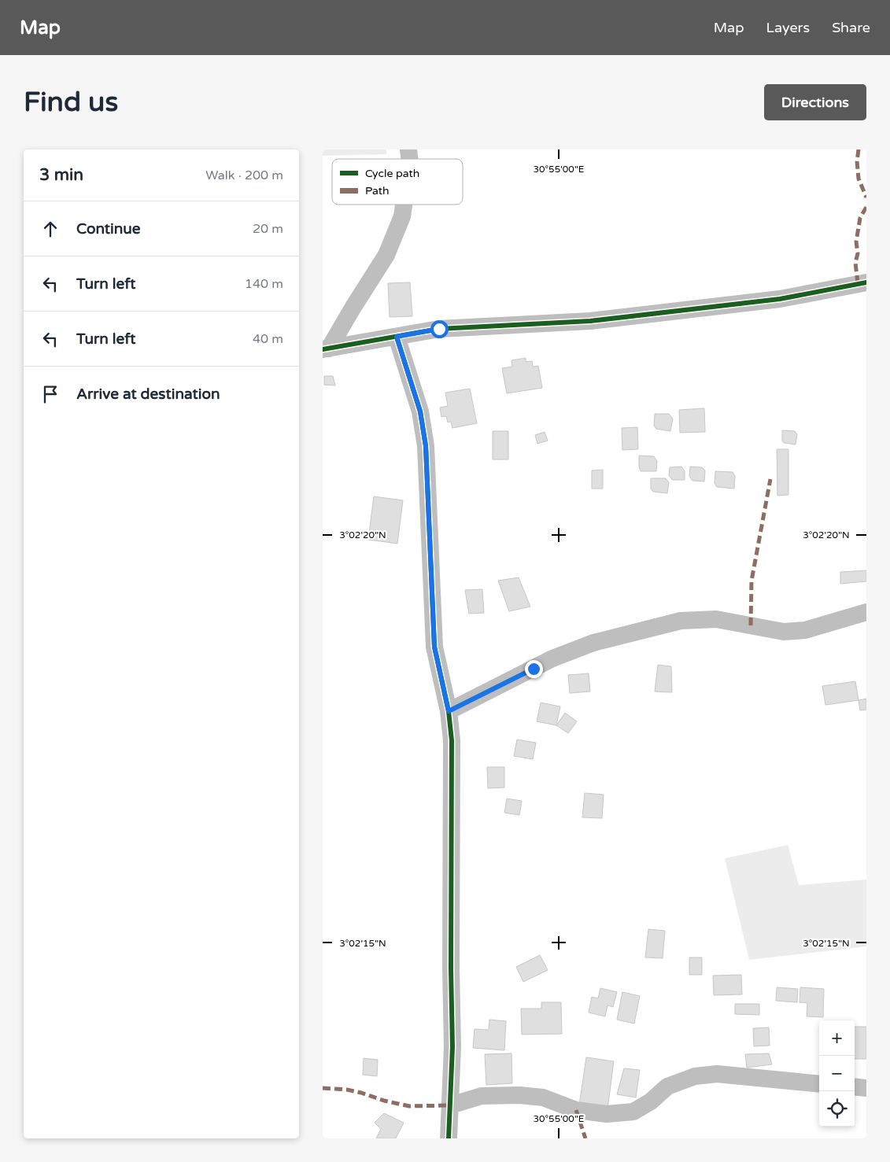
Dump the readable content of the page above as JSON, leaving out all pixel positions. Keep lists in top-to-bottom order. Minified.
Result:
{"legend":["Cycle path","Path"],"page":{"header":"Map","nav":["Map","Layers","Share"],"buttons":"Directions","title":"Find us","heading":["3 min","Walk · 200 m"],"list":[["Continue","20 m"],["Turn left","140 m"],["Turn left","40 m"],"Arrive at destination"],"map_buttons":["+","−"]},"coordinates":["30°55'00\"E","3°02'20\"N","3°02'15\"N"]}
